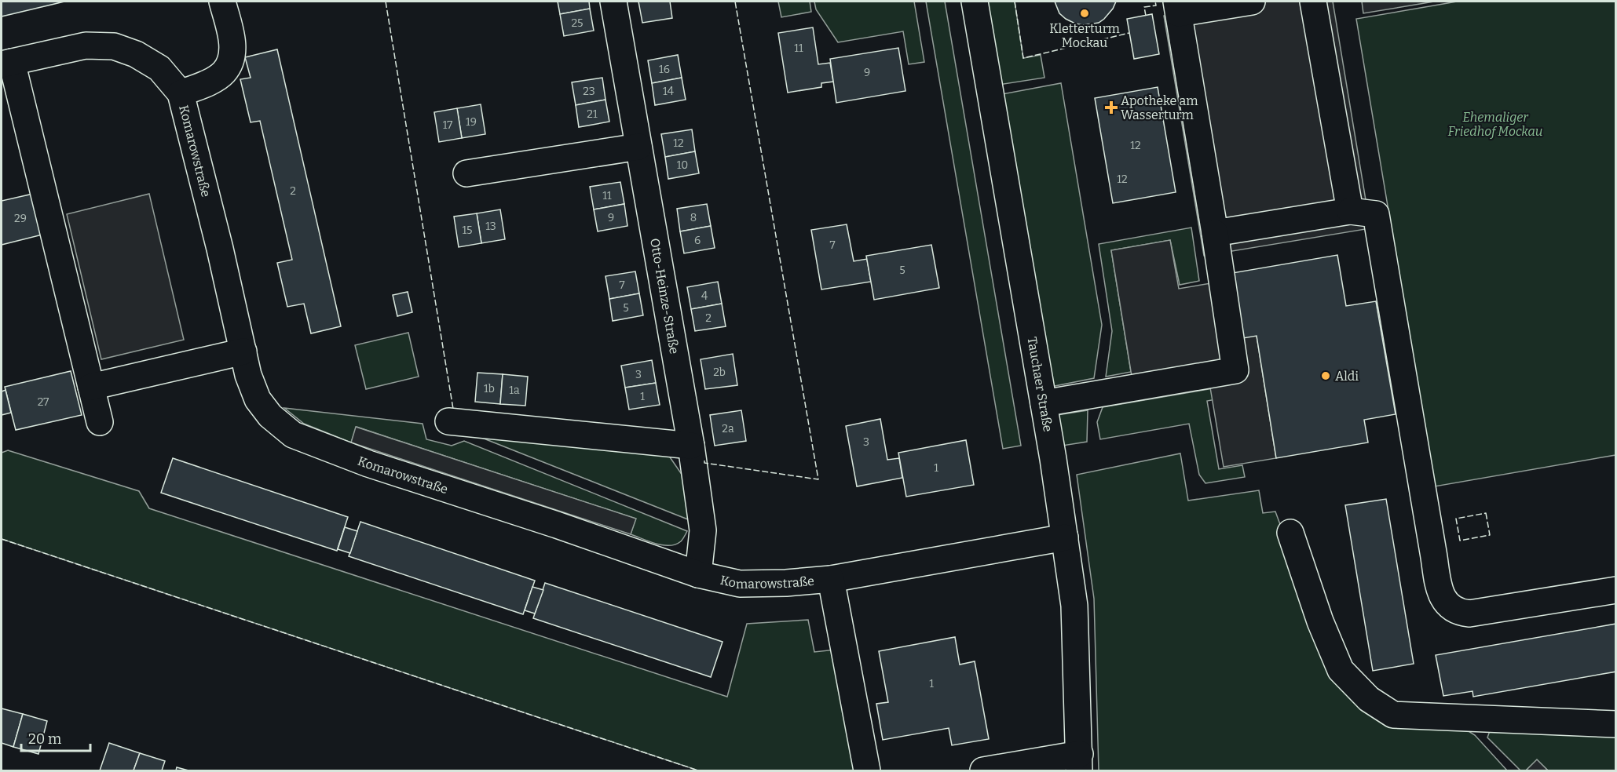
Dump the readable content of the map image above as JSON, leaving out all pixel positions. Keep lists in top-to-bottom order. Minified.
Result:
{"streets":{"street":["Komarowstraße","Otto-Heinze-Straße","Tauchaer Straße"]},"crossings":[["Komarowstraße","Otto-Heinze-Straße"],["Komarowstraße","Tauchaer Straße"]],"parks":["Ehemaliger Friedhof Mockau"],"places":{"other":["Kletterturm Mockau","Aldi"],"health":["Apotheke am Wasserturm"]},"house_numbers":["25","11","16","9","23","14","21","19","17","12","12","10","12","2","11","9","8","29","13","15","6","7","5","7","4","5","2","2b","3","1b","1a","1","27","2a","3","1","1"],"scale_bar":"20 m"}
